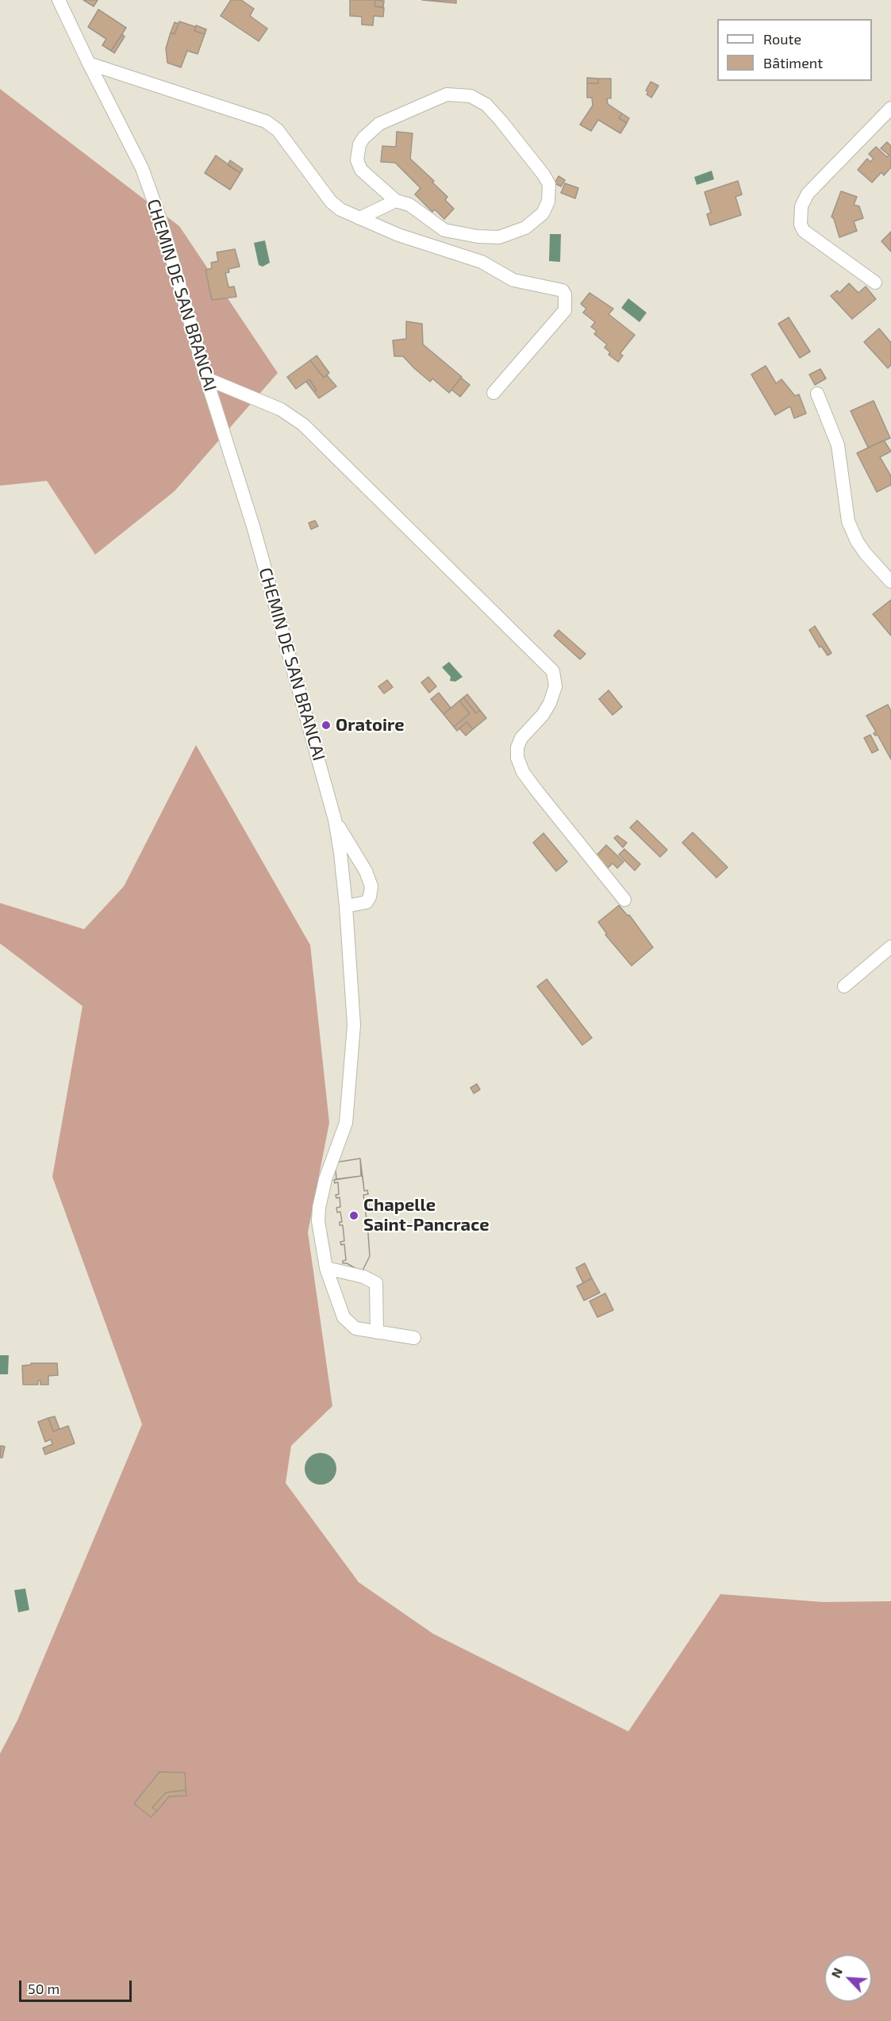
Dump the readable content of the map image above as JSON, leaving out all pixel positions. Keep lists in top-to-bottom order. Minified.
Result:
{"streets":{"street":["CHEMIN DE SAN BRANCAI"]},"places":["Oratoire","Chapelle Saint-Pancrace"],"legend":["Route","Bâtiment"],"scale_bar":"50 m","north":"top left"}
